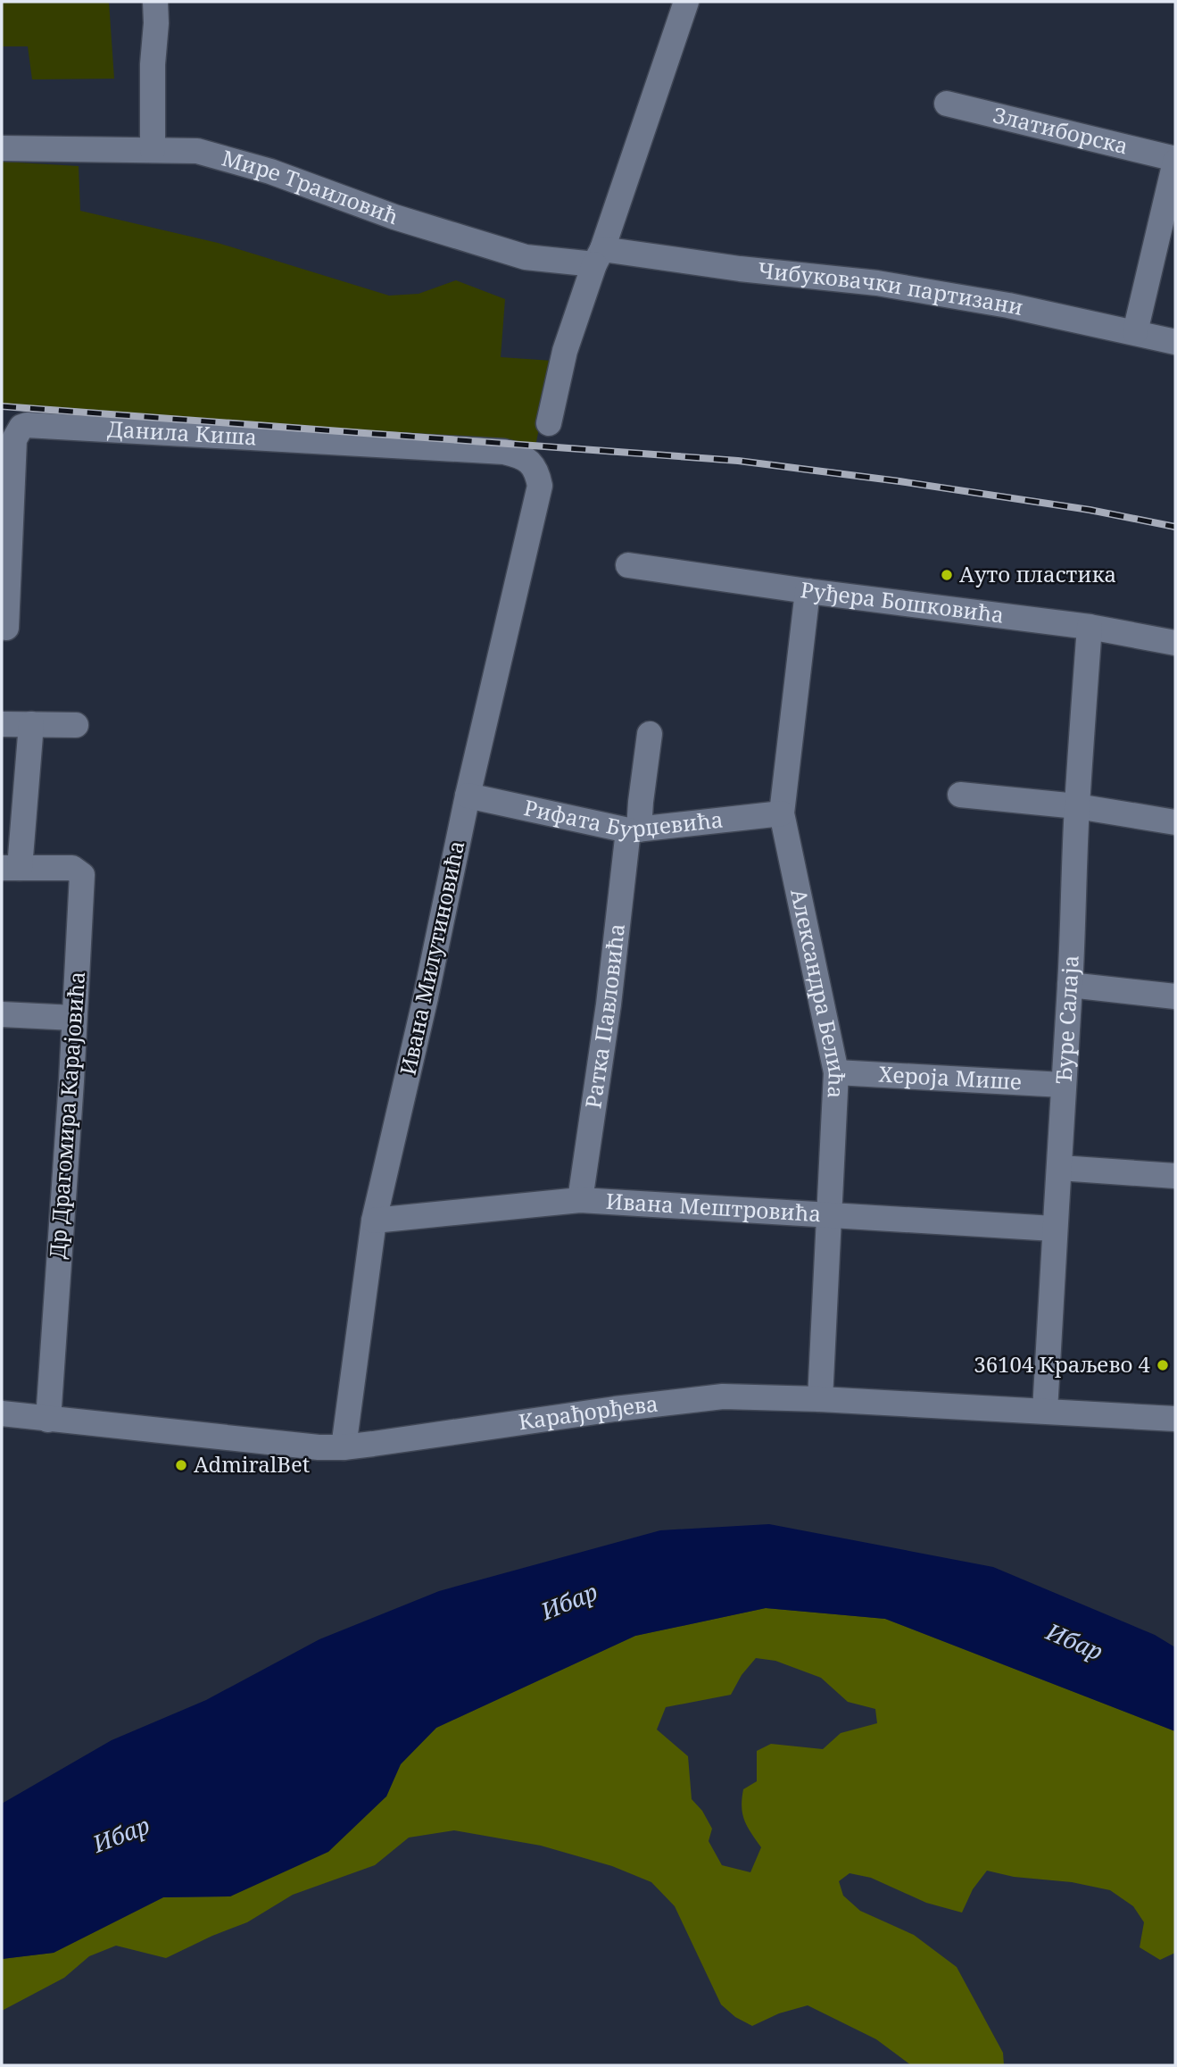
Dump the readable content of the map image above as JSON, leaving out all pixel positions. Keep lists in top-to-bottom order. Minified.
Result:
{"streets":{"street":["Златиборска","Мире Траиловић","Чибуковачки партизани","Данила Киша","Руђера Бошковића","Рифата Бурџевића","Ивана Милутиновића","Александра Белића","Ратка Павловића","Ђуре Салаја","Хероја Мише","Др Драгомира Карајовића","Ивана Мештровића","Карађорђева"]},"crossings":[["Мире Траиловић","Чибуковачки партизани"],["Данила Киша","Ивана Милутиновића"],["Руђера Бошковића","Александра Белића"],["Руђера Бошковића","Ђуре Салаја"],["Рифата Бурџевића","Ивана Милутиновића"],["Рифата Бурџевића","Александра Белића"],["Рифата Бурџевића","Ратка Павловића"],["Ивана Милутиновића","Ивана Мештровића"],["Ивана Милутиновића","Карађорђева"],["Александра Белића","Хероја Мише"],["Александра Белића","Ивана Мештровића"],["Александра Белића","Карађорђева"],["Ратка Павловића","Ивана Мештровића"],["Ђуре Салаја","Хероја Мише"],["Ђуре Салаја","Ивана Мештровића"],["Ђуре Салаја","Карађорђева"],["Др Драгомира Карајовића","Карађорђева"]],"water":["Ибар"],"places":["Ауто пластика","36104 Краљево 4","AdmiralBet"]}
